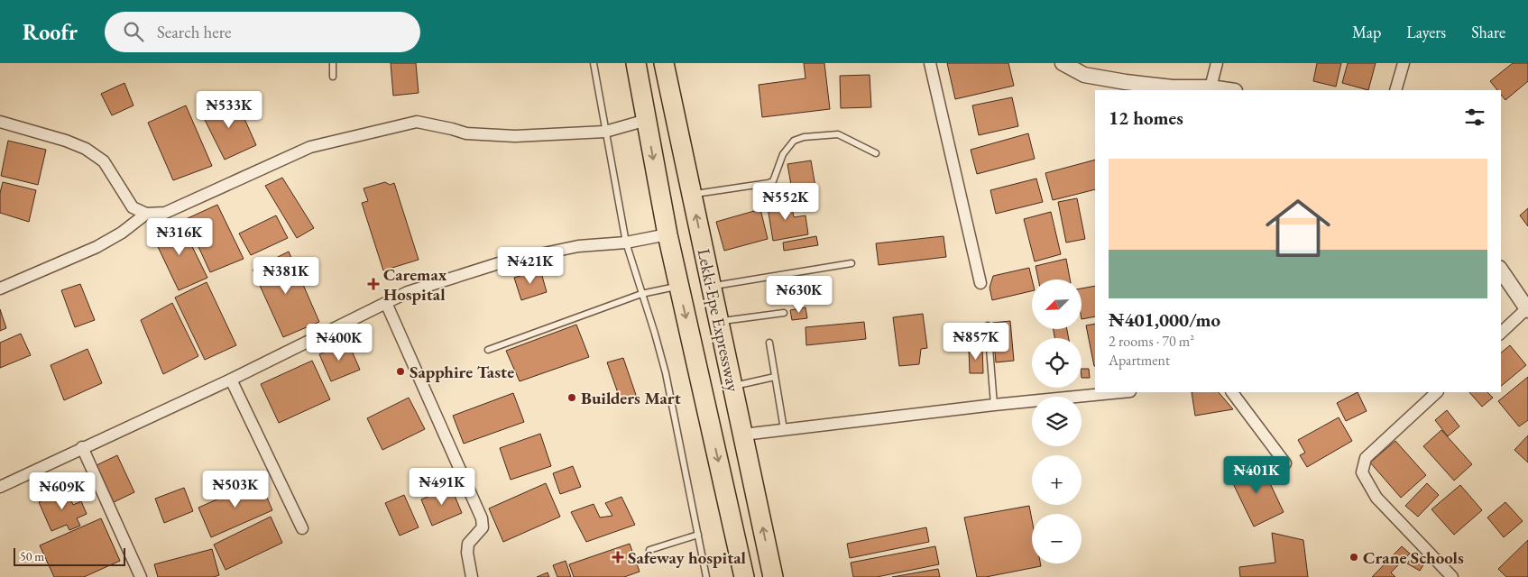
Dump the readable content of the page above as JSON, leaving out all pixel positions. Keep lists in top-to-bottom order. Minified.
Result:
{"streets":{"highway":["Lekki-Epe Expressway"]},"places":{"health":["Caremax Hospital","Safeway hospital"],"other":["Sapphire Taste","Builders Mart","Crane Schools"]},"scale_bar":"50 m","north":"bottom left","page":{"header":"Roofr","search":"Search here","nav":["Map","Layers","Share"],"heading":"12 homes","price":["₦533K","₦552K","₦316K","₦421K","₦381K","₦630K","₦857K","₦400K","₦401K","₦491K","₦503K","₦609K"],"list":[{"name":"₦401,000/mo","note":"2 rooms · 70 m² · Apartment"}],"map_buttons":["+","−"],"scale":"50 m"}}
